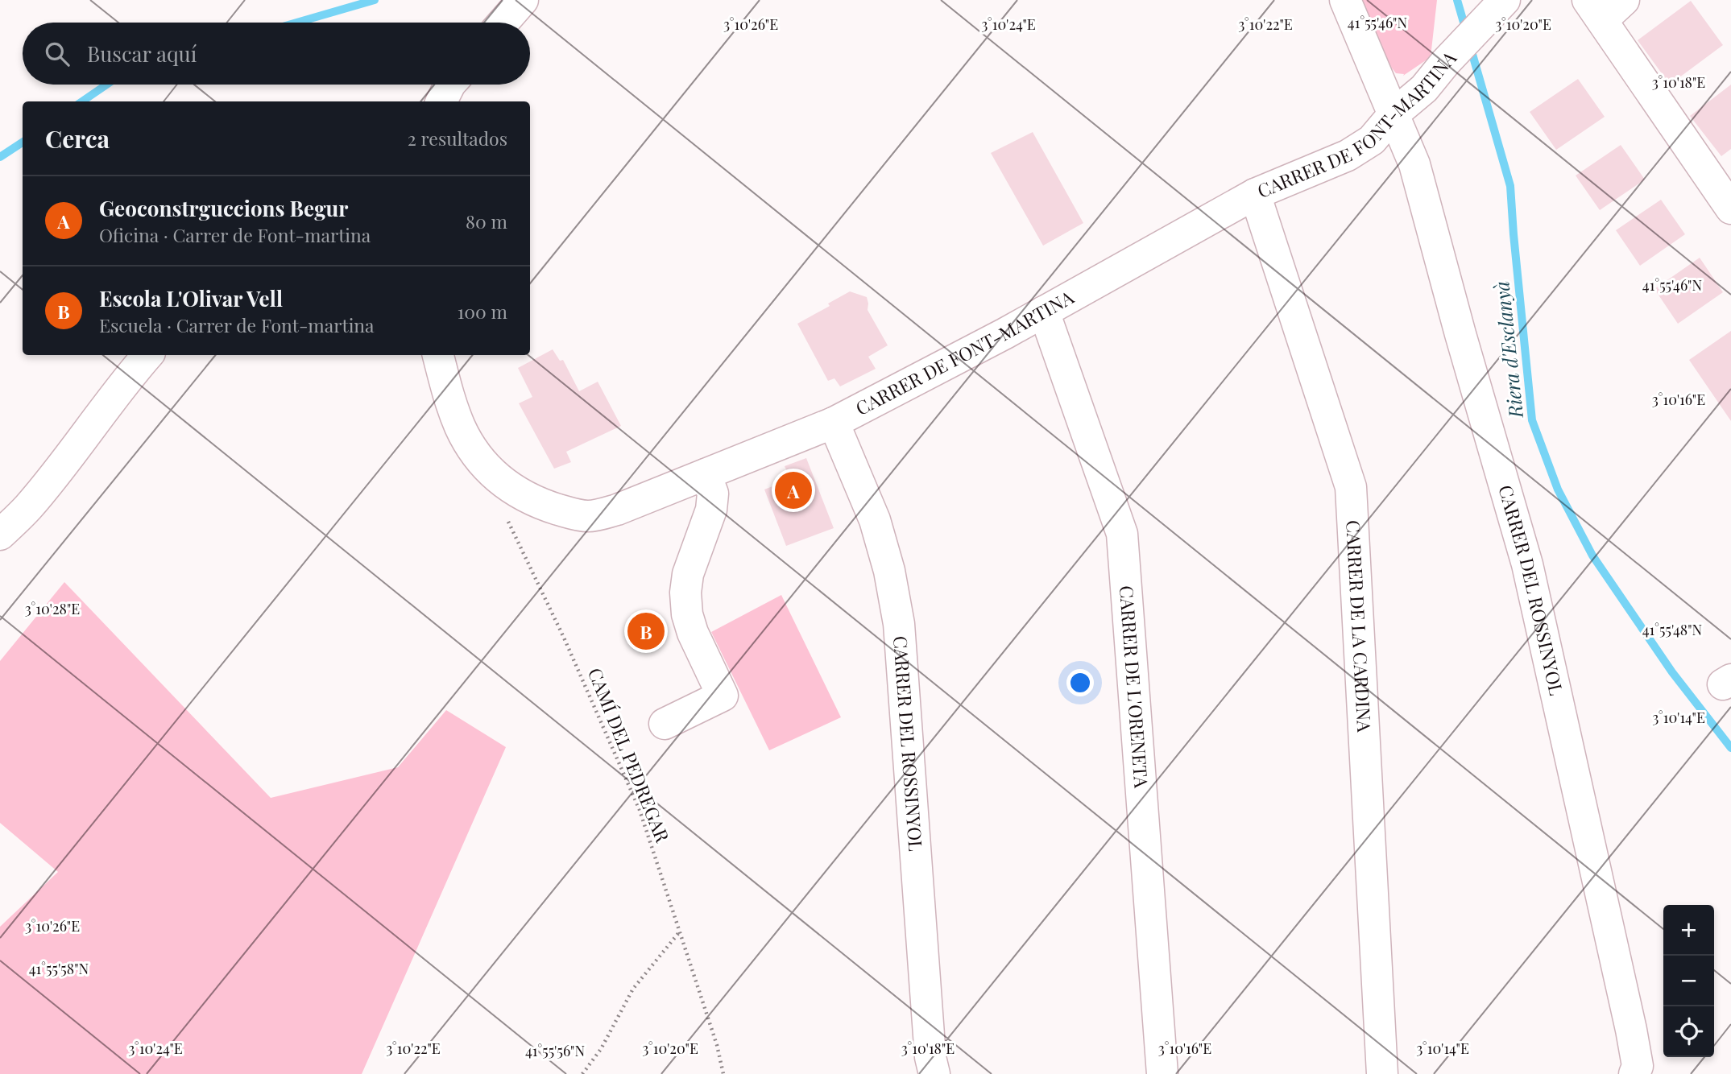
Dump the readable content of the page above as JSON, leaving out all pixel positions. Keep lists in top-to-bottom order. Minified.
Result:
{"streets":{"street":["CARRER DE FONT-MARTINA","CARRER DEL ROSSINYOL","CARRER DE LA CARDINA","CARRER DE L'ORENETA"],"path":["CAMÍ DEL PEDREGAR"]},"crossings":[["CARRER DE FONT-MARTINA","CARRER DEL ROSSINYOL"],["CARRER DE FONT-MARTINA","CARRER DE LA CARDINA"],["CARRER DE FONT-MARTINA","CARRER DE L'ORENETA"]],"water":["Riera d'Esclanyà"],"page":{"search":"Buscar aquí","heading":["Cerca","2 resultados"],"list":[{"mark":"A","name":"Geoconstrguccions Begur","note":"Oficina · Carrer de Font-martina","value":"80 m"},{"mark":"B","name":"Escola L'Olivar Vell","note":"Escuela · Carrer de Font-martina","value":"100 m"}],"pins":["A","B"],"map_buttons":["+","−"]},"coordinates":["41°55'46\"N","3°10'26\"E","3°10'24\"E","3°10'22\"E","3°10'20\"E","3°10'18\"E","3°10'16\"E","3°10'28\"E","41°55'48\"N","3°10'14\"E","41°55'58\"N","41°55'56\"N"]}
